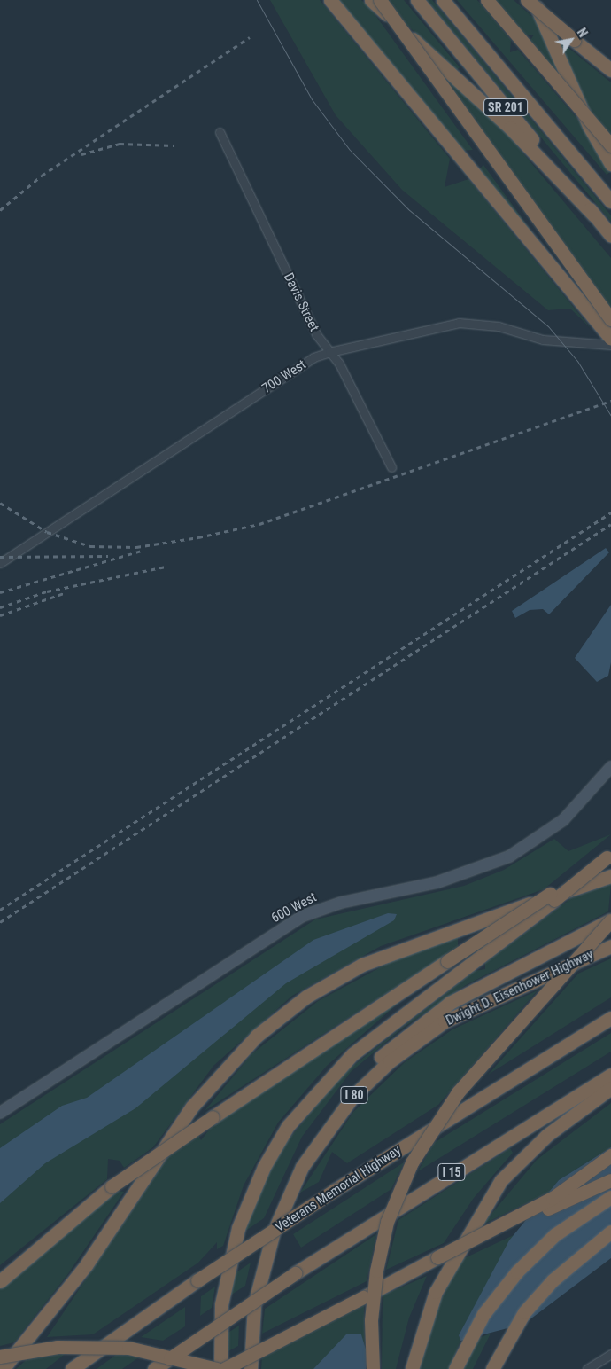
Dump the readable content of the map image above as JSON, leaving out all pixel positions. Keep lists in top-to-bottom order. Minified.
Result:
{"streets":{"highway":["SR 201","Dwight D. Eisenhower Highway","I 80","I 15","Veterans Memorial Highway"],"street":["Davis Street","700 West","600 West"]},"crossings":[["Davis Street","700 West"]],"north":"top right"}
